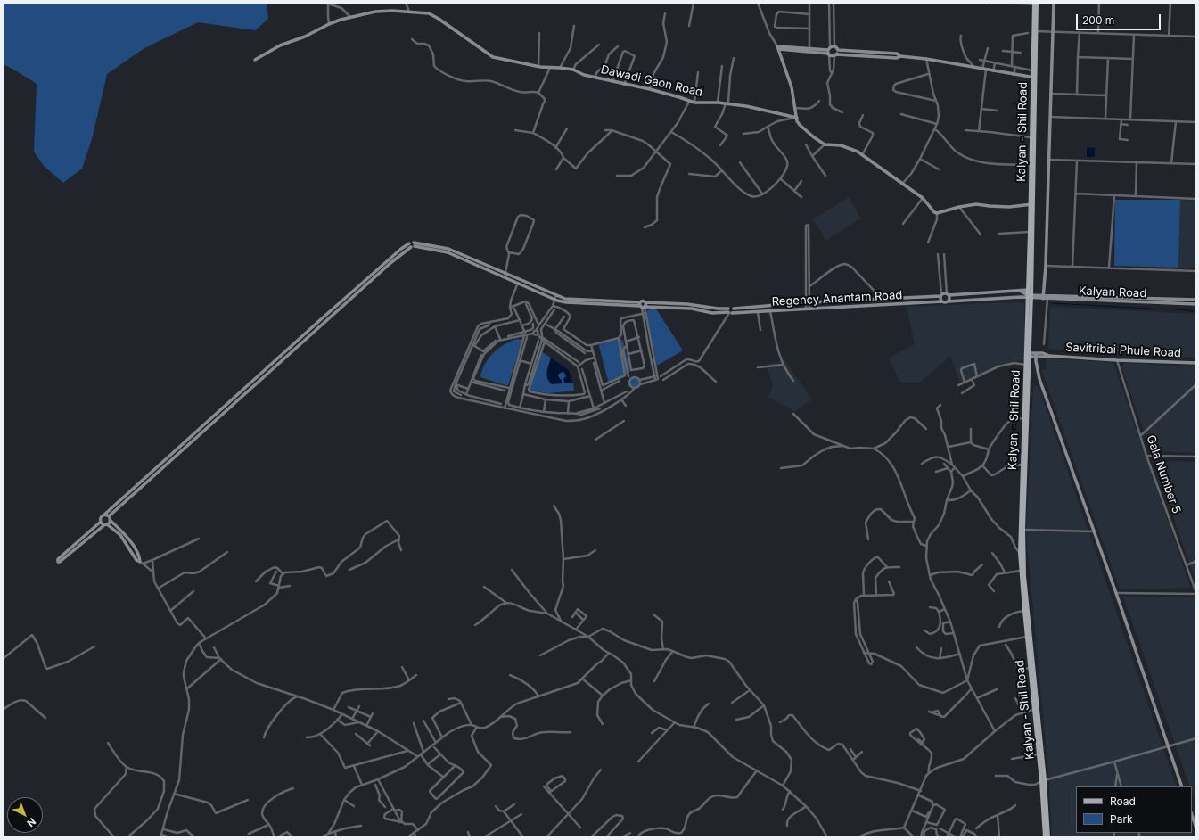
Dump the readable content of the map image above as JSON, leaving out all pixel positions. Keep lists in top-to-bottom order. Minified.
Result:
{"streets":{"main road":["Kalyan - Shil Road"],"street":["Dawadi Gaon Road","Kalyan Road","Regency Anantam Road","Savitribai Phule Road","Gala Number 5"]},"crossings":[["Kalyan - Shil Road","Kalyan Road"],["Kalyan - Shil Road","Savitribai Phule Road"],["Savitribai Phule Road","Gala Number 5"]],"legend":["Road","Park"],"scale_bar":"200 m","north":"bottom right"}
